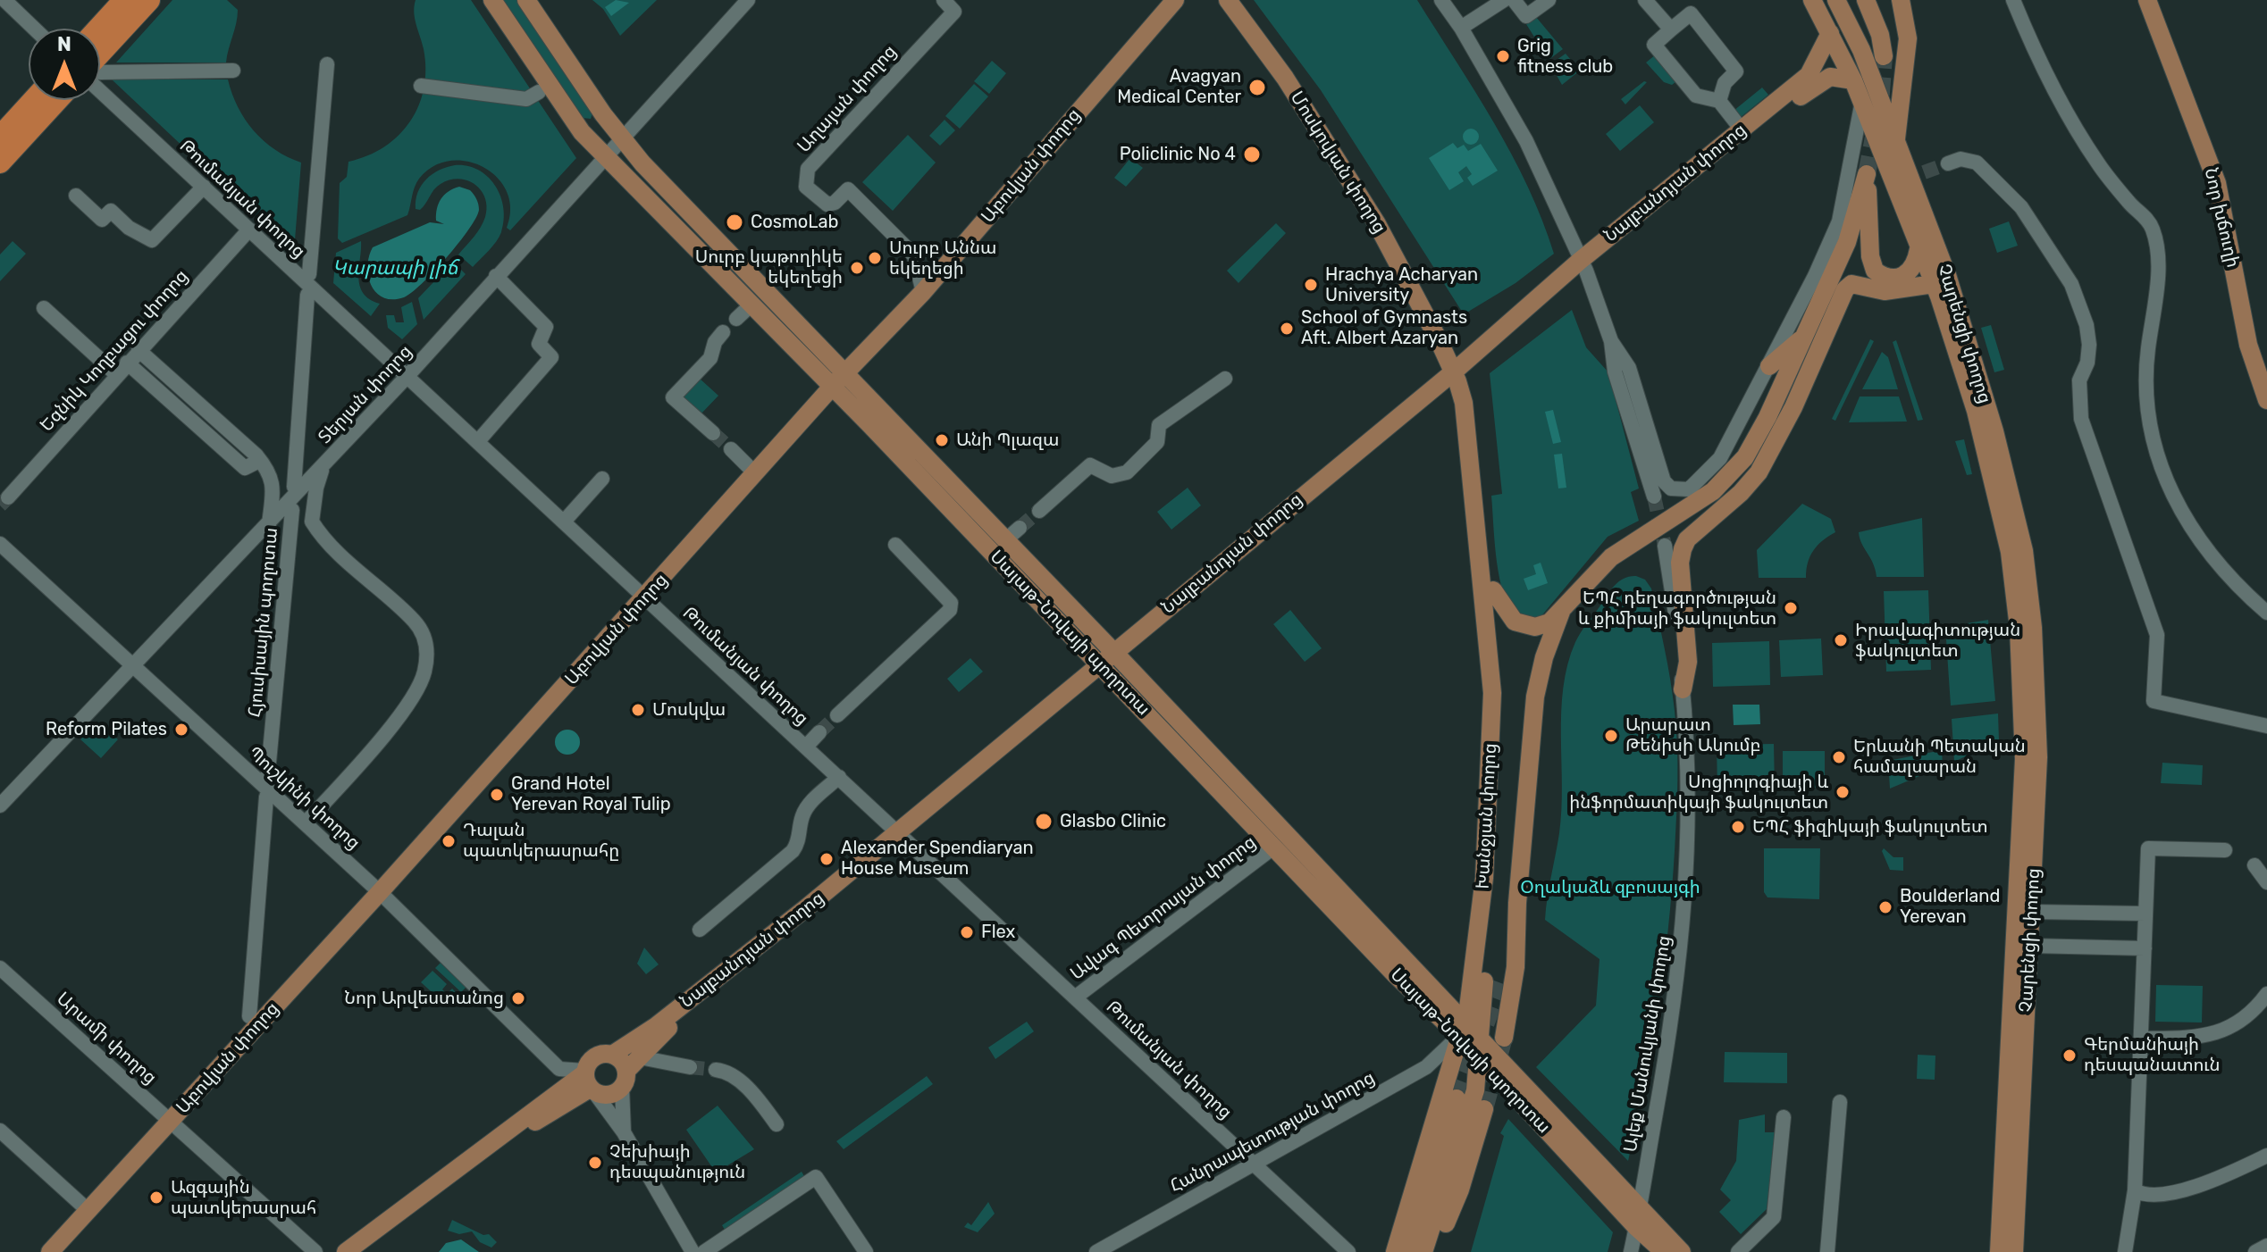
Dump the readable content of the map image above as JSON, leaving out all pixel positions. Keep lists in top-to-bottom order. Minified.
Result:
{"streets":{"main road":["Մոսկովյան փողոց","Աբովյան փողոց","Նալբանդյան փողոց","Նոր խճուղի","Չարենցի փողոց","Սայաթ-Նովայի պողոտա","Խանջյան փողոց"],"street":["Աղայան փողոց","Թումանյան փողոց","Եզնիկ Կողբացու փողոց","Տերյան փողոց","Հյուսիսային պողոտա","Պուշկինի փողոց","Ավագ Պետրոսյան փողոց","Արամի փողոց","Ալեք Մանուկյանի փողոց","Հանրապետության փողոց"]},"crossings":[["Աղայան փողոց","Աբովյան փողոց"],["Մոսկովյան փողոց","Նալբանդյան փողոց"],["Մոսկովյան փողոց","Խանջյան փողոց"],["Աբովյան փողոց","Թումանյան փողոց"],["Աբովյան փողոց","Սայաթ-Նովայի պողոտա"],["Աբովյան փողոց","Պուշկինի փողոց"],["Աբովյան փողոց","Արամի փողոց"],["Նալբանդյան փողոց","Թումանյան փողոց"],["Նալբանդյան փողոց","Չարենցի փողոց"],["Նալբանդյան փողոց","Սայաթ-Նովայի պողոտա"],["Նալբանդյան փողոց","Պուշկինի փողոց"],["Նալբանդյան փողոց","Խանջյան փողոց"],["Թումանյան փողոց","Եզնիկ Կողբացու փողոց"],["Թումանյան փողոց","Տերյան փողոց"],["Թումանյան փողոց","Ավագ Պետրոսյան փողոց"],["Թումանյան փողոց","Հանրապետության փողոց"],["Տերյան փողոց","Հյուսիսային պողոտա"],["Տերյան փողոց","Սայաթ-Նովայի պողոտա"],["Տերյան փողոց","Պուշկինի փողոց"],["Սայաթ-Նովայի պողոտա","Խանջյան փողոց"],["Սայաթ-Նովայի պողոտա","Ավագ Պետրոսյան փողոց"],["Սայաթ-Նովայի պողոտա","Ալեք Մանուկյանի փողոց"],["Սայաթ-Նովայի պողոտա","Հանրապետության փողոց"],["Խանջյան փողոց","Հանրապետության փողոց"]],"water":["Կարապի լիճ"],"parks":["Օղակաձև զբոսայգի"],"places":["Grig fitness club","Avagyan Medical Center","Policlinic No 4","CosmoLab","Սուրբ Աննա եկեղեցի","Սուրբ կաթողիկե եկեղեցի","Hrachya Acharyan University","School of Gymnasts Aft. Albert Azaryan","Անի Պլազա","ԵՊՀ դեղագործության և քիմիայի ֆակուլտետ","Իրավագիտության ֆակուլտետ","Մոսկվա","Reform Pilates","Արարատ Թենիսի Ակումբ","Երևանի Պետական համալսարան","Սոցիոլոգիայի և ինֆորմատիկայի ֆակուլտետ","Grand Hotel Yerevan Royal Tulip","Glasbo Clinic","ԵՊՀ ֆիզիկայի ֆակուլտետ","Դալան պատկերասրահը","Alexander Spendiaryan House Museum","Boulderland Yerevan","Flex","Նոր Արվեստանոց","Գերմանիայի դեսպանատուն","Չեխիայի դեսպանություն","Ազգային պատկերասրահ"],"north":"top"}
